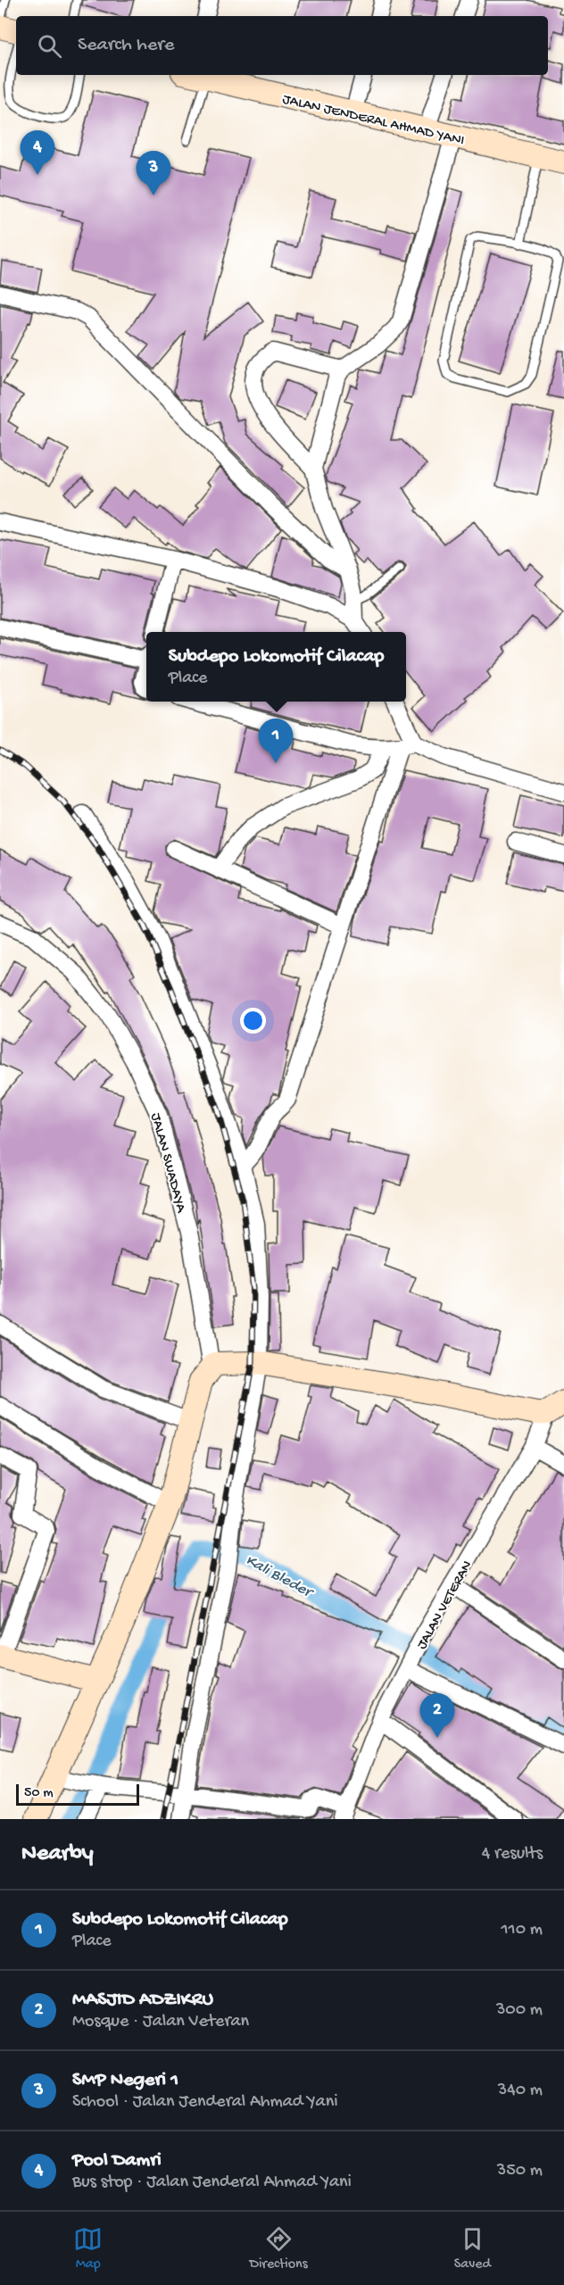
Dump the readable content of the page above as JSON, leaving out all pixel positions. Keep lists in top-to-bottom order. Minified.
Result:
{"streets":{"main road":["JALAN JENDERAL AHMAD YANI"],"street":["JALAN SWADAYA","JALAN VETERAN"]},"water":["Kali Bleder"],"scale_bar":"50 m","page":{"search":"Search here","pins":["4","3","1","2"],"popup":["Subdepo Lokomotif Cilacap","Place"],"scale":"50 m","heading":["Nearby","4 results"],"list":[{"mark":"1","name":"Subdepo Lokomotif Cilacap","note":"Place","value":"110 m"},{"mark":"2","name":"MASJID ADZIKRU","note":"Mosque · Jalan Veteran","value":"300 m"},{"mark":"3","name":"SMP Negeri 1","note":"School · Jalan Jenderal Ahmad Yani","value":"340 m"},{"mark":"4","name":"Pool Damri","note":"Bus stop · Jalan Jenderal Ahmad Yani","value":"350 m"}],"nav":["Map","Directions","Saved"]}}
